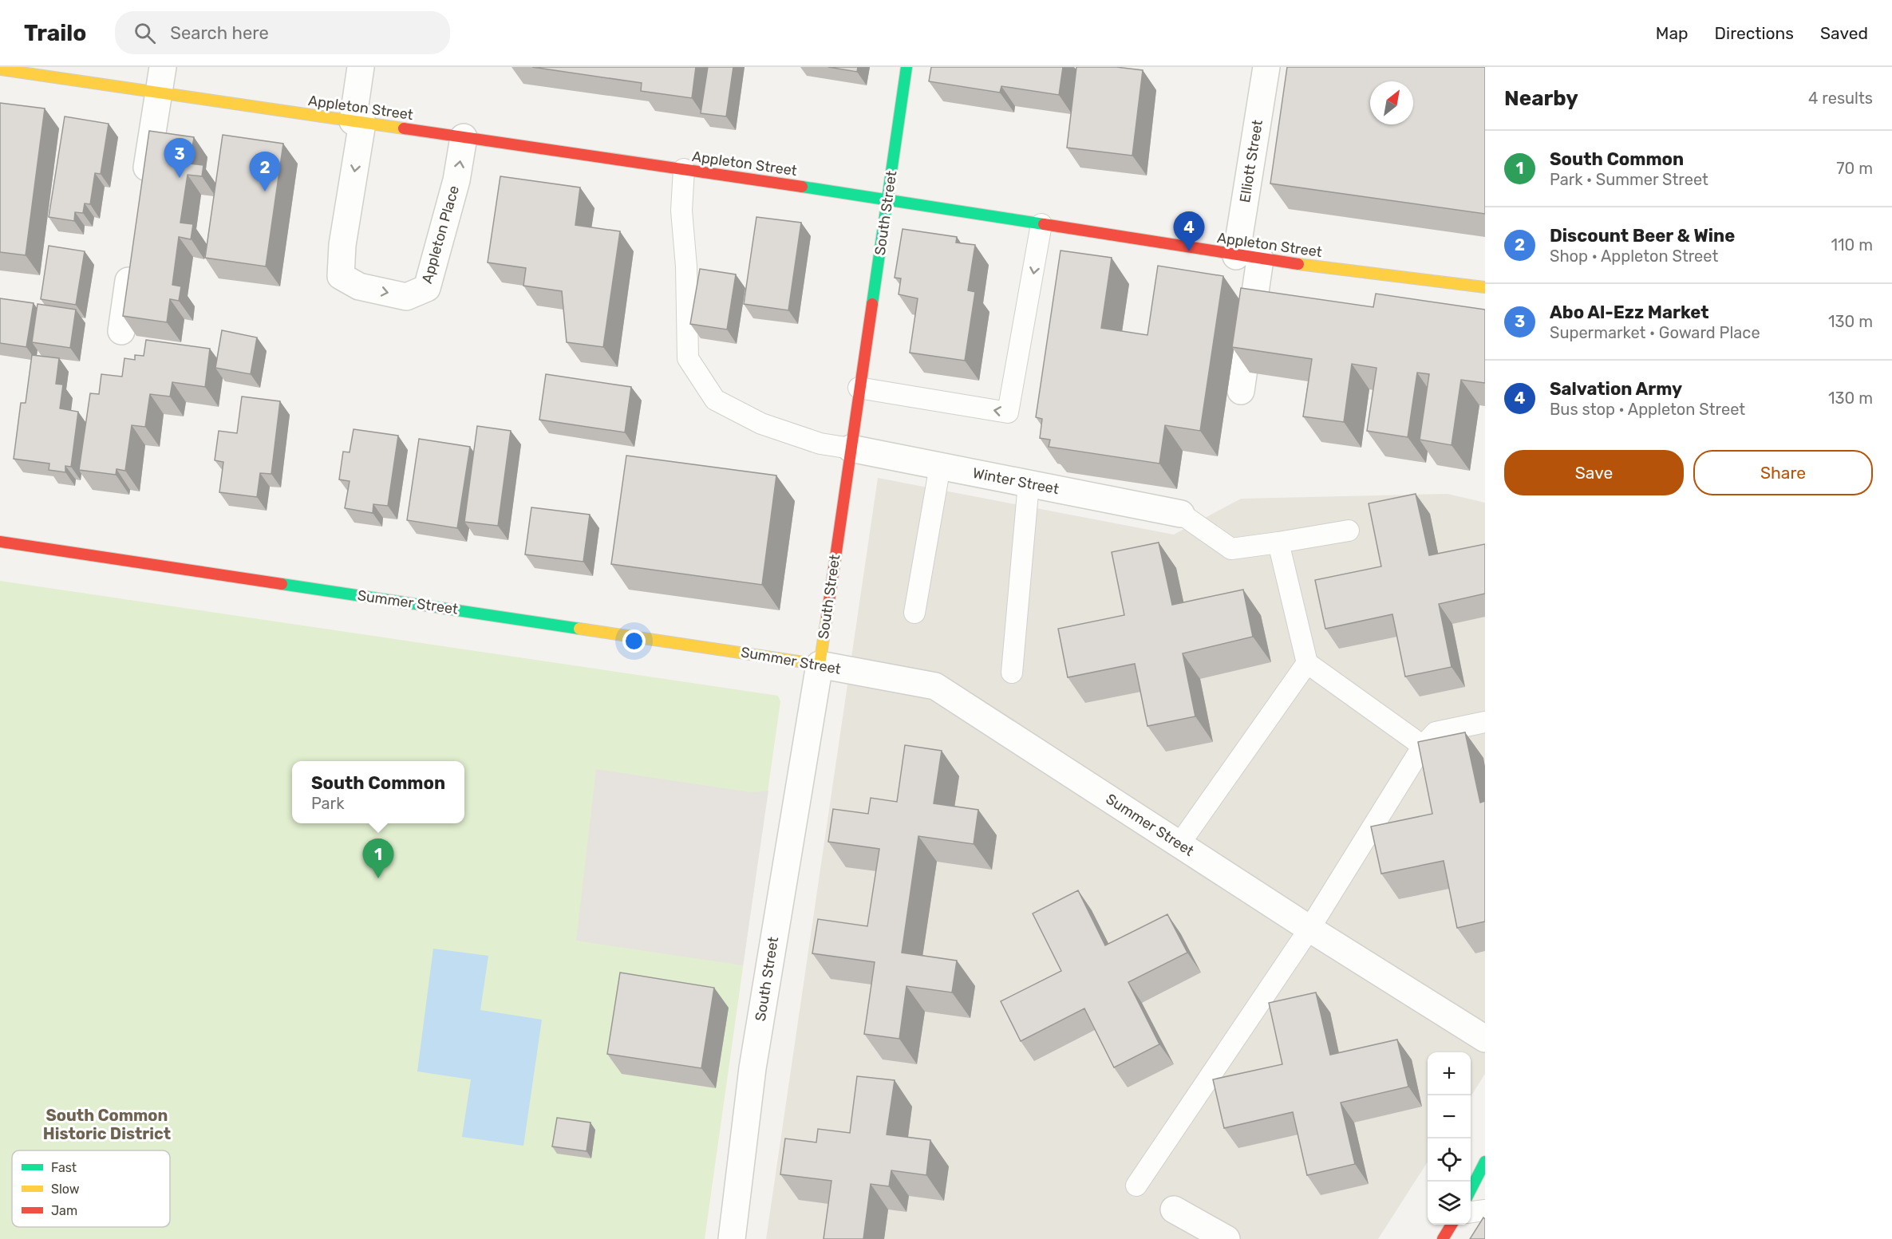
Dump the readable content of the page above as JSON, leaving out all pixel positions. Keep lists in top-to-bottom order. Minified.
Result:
{"streets":{"main road":["Appleton Street","South Street","Summer Street"],"street":["Elliott Street","Appleton Place","Winter Street"]},"crossings":[["Appleton Street","Elliott Street"],["Appleton Street","South Street"],["Appleton Street","Appleton Place"],["South Street","Winter Street"],["South Street","Summer Street"]],"districts":["South Common Historic District"],"legend":["Fast","Slow","Jam"],"north":"top right","page":{"header":"Trailo","search":"Search here","nav":["Map","Directions","Saved"],"heading":["Nearby","4 results"],"list":[{"mark":"1","name":"South Common","note":"Park · Summer Street","value":"70 m"},{"mark":"2","name":"Discount Beer & Wine","note":"Shop · Appleton Street","value":"110 m"},{"mark":"3","name":"Abo Al-Ezz Market","note":"Supermarket · Goward Place","value":"130 m"},{"mark":"4","name":"Salvation Army","note":"Bus stop · Appleton Street","value":"130 m"}],"pins":["3","2","4","1"],"buttons":["Save","Share"],"popup":["South Common","Park"],"map_buttons":["+","−"]}}
